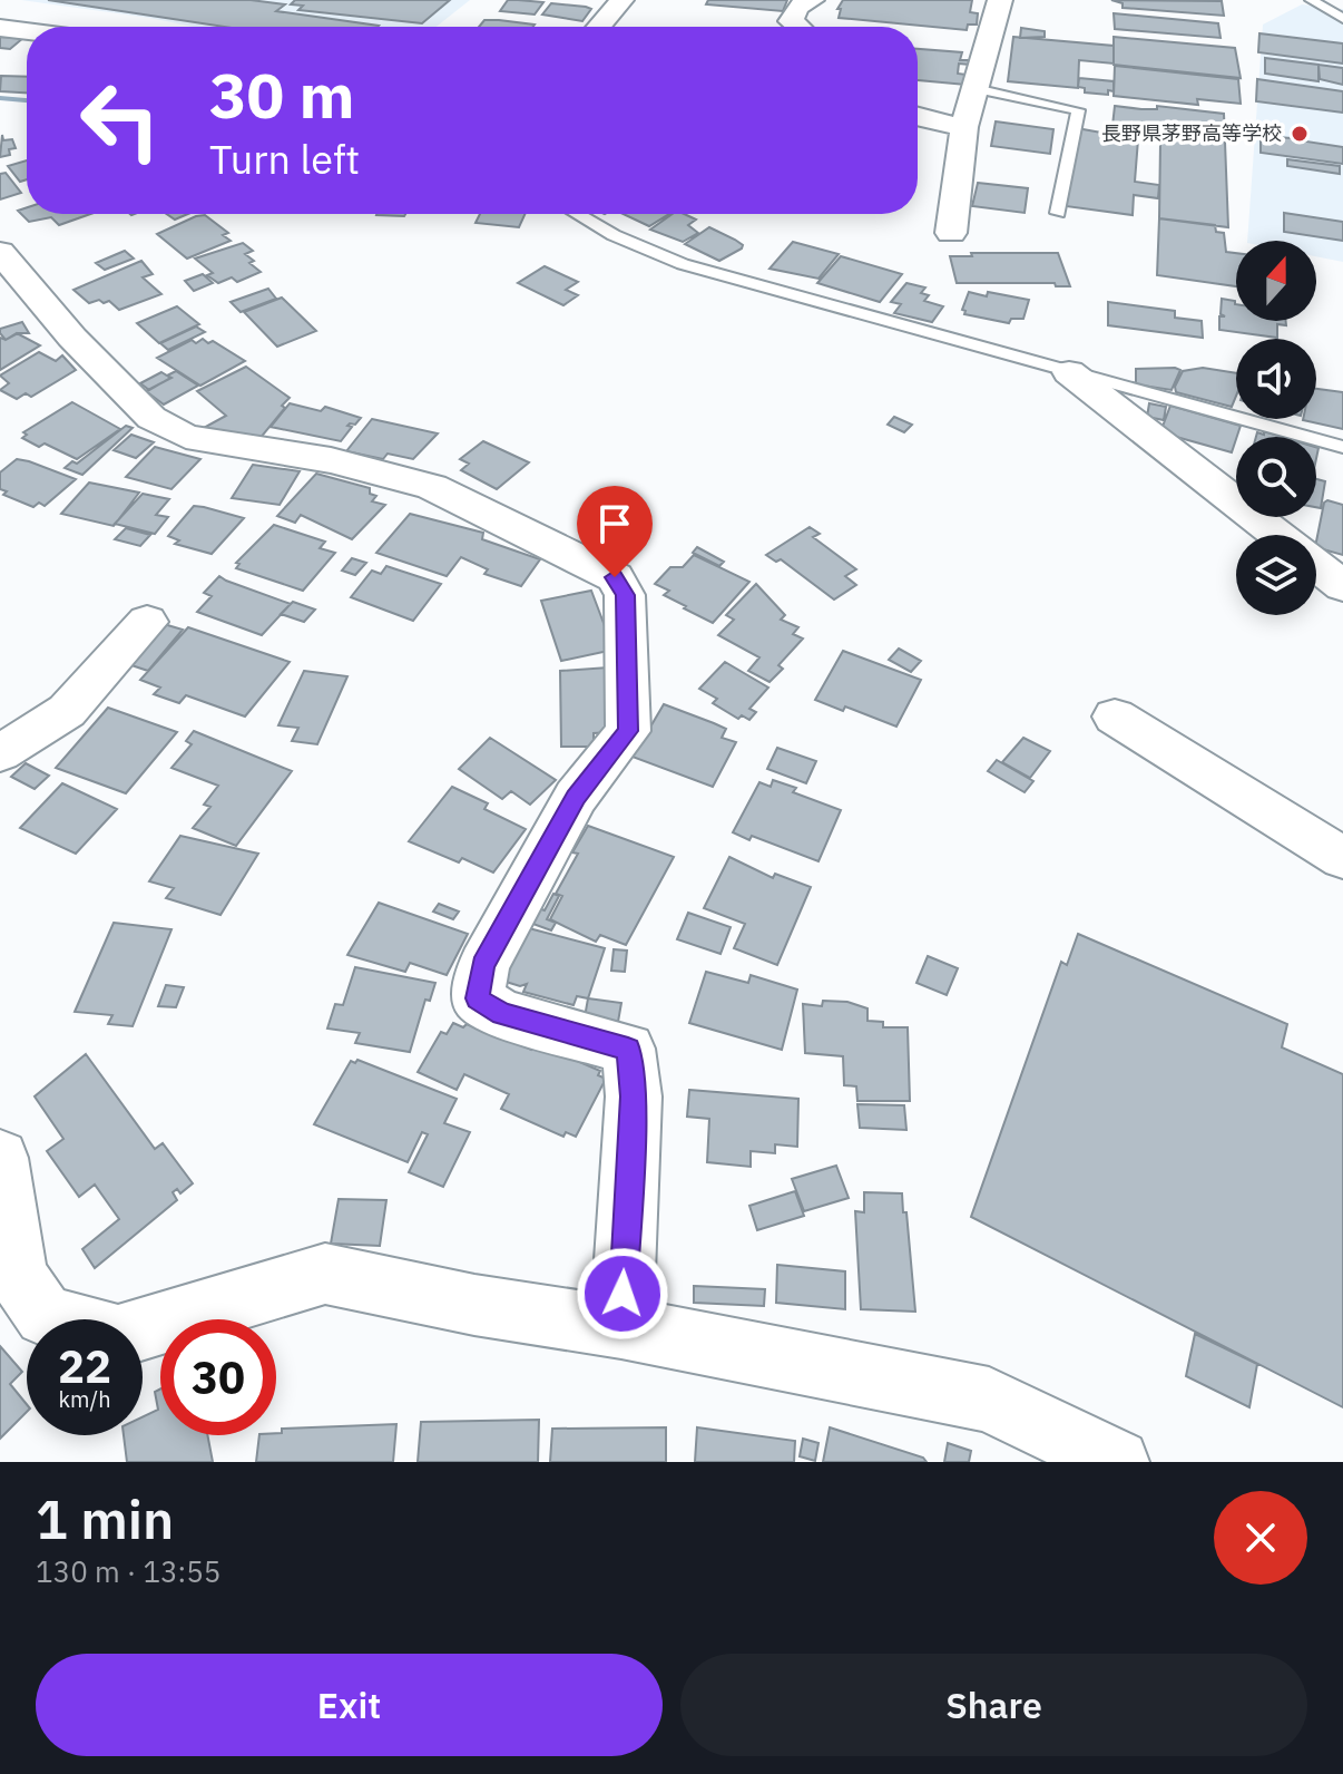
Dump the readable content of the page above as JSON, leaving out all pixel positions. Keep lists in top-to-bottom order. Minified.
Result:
{"places":["長野県茅野高等学校"],"north":"top","page":{"turn":["30 m","Turn left"],"speed":"22 km/h","limit":"30","heading":["1 min","130 m · 13:55"],"buttons":["Exit","Share"]}}
